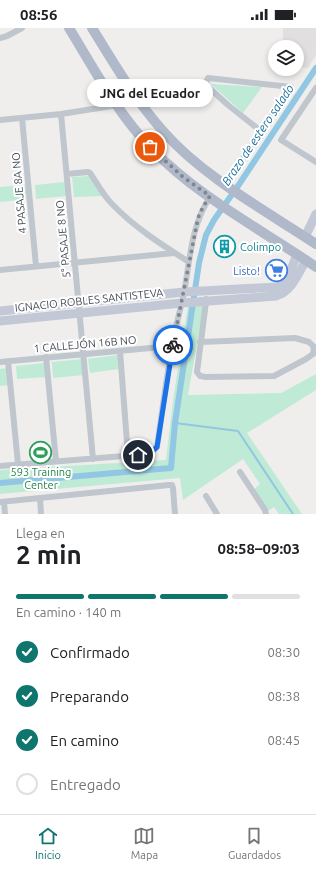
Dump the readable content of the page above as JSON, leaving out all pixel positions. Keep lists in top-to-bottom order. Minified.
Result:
{"streets":{"street":["4 PASAJE 8A NO","5° PASAJE 8 NO","IGNACIO ROBLES SANTISTEVA","1 CALLEJÓN 16B NO"]},"crossings":[["5° PASAJE 8 NO","IGNACIO ROBLES SANTISTEVA"],["5° PASAJE 8 NO","1 CALLEJÓN 16B NO"]],"water":["Brazo de estero salado"],"places":{"other":["JNG del Ecuador"],"building":["Colimpo"],"supermarket":["Listo!"],"sports":["593 Training Center"]},"page":{"status":"08:56","bubble":"JNG del Ecuador","heading":["2 min","Llega en","08:58–09:03"],"bar":"En camino · 140 m","list":[["Confirmado","08:30"],["Preparando","08:38"],["En camino","08:45"],"Entregado"],"tabs":["Inicio","Mapa","Guardados"]}}
